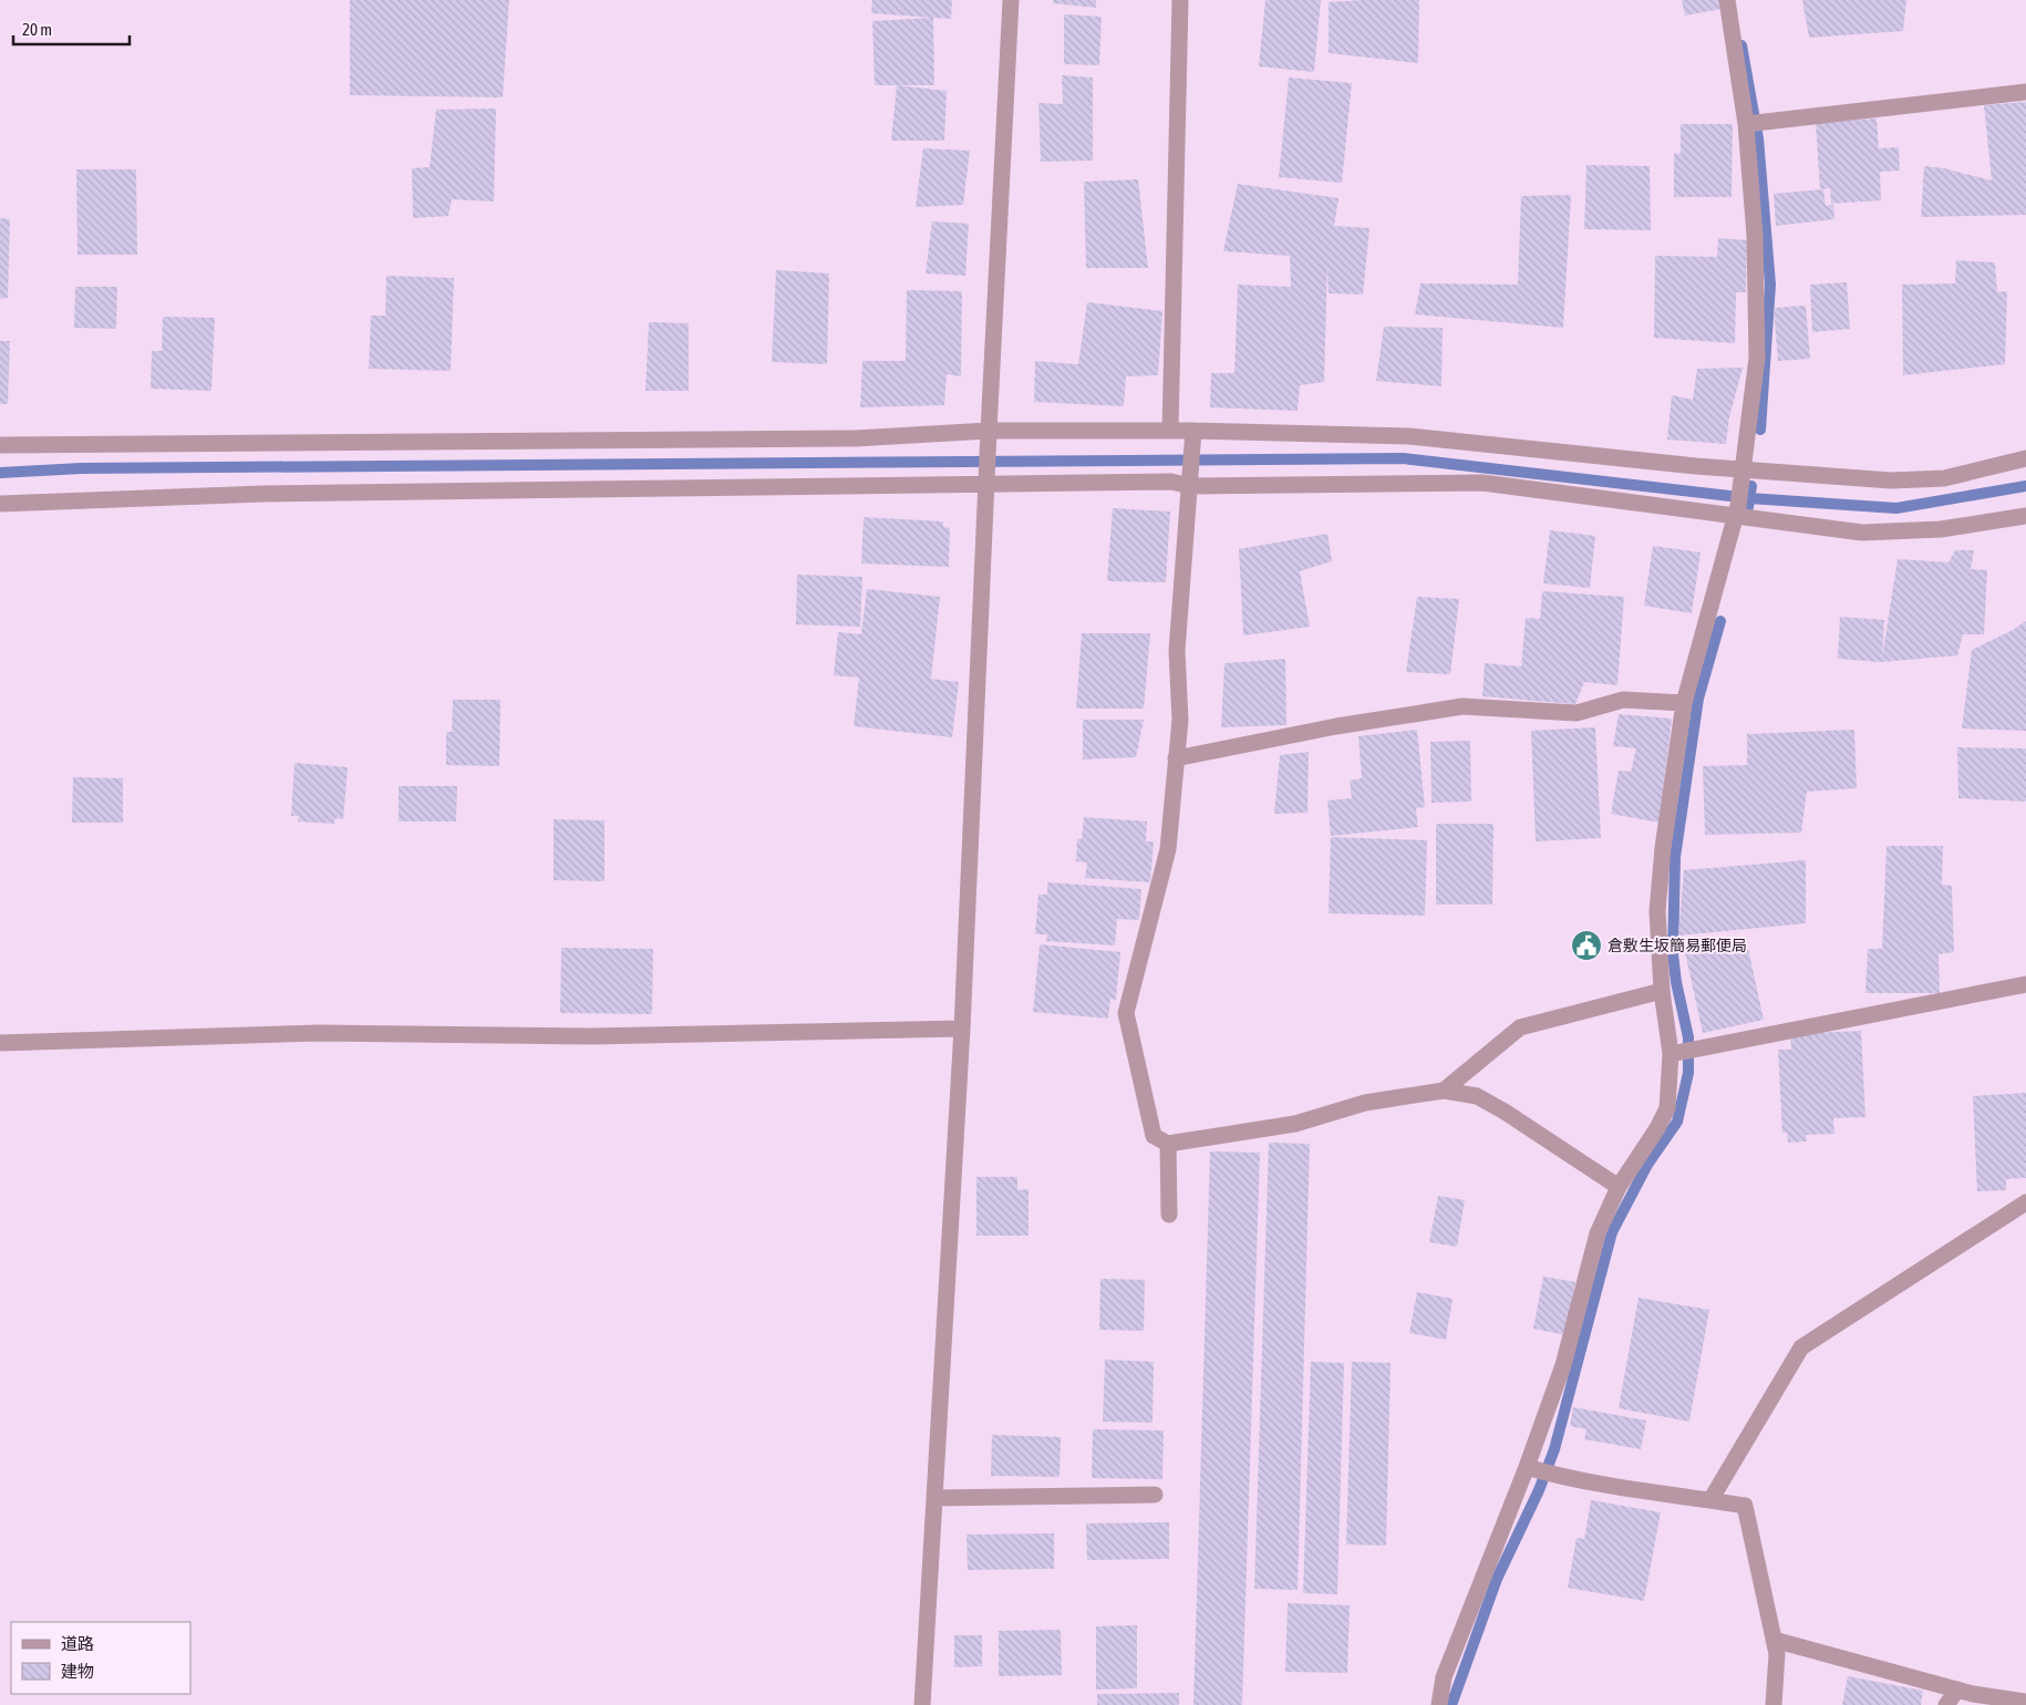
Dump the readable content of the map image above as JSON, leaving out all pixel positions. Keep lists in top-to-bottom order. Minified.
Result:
{"places":{"public building":["倉敷生坂簡易郵便局"]},"legend":["道路","建物"],"scale_bar":"20 m"}
